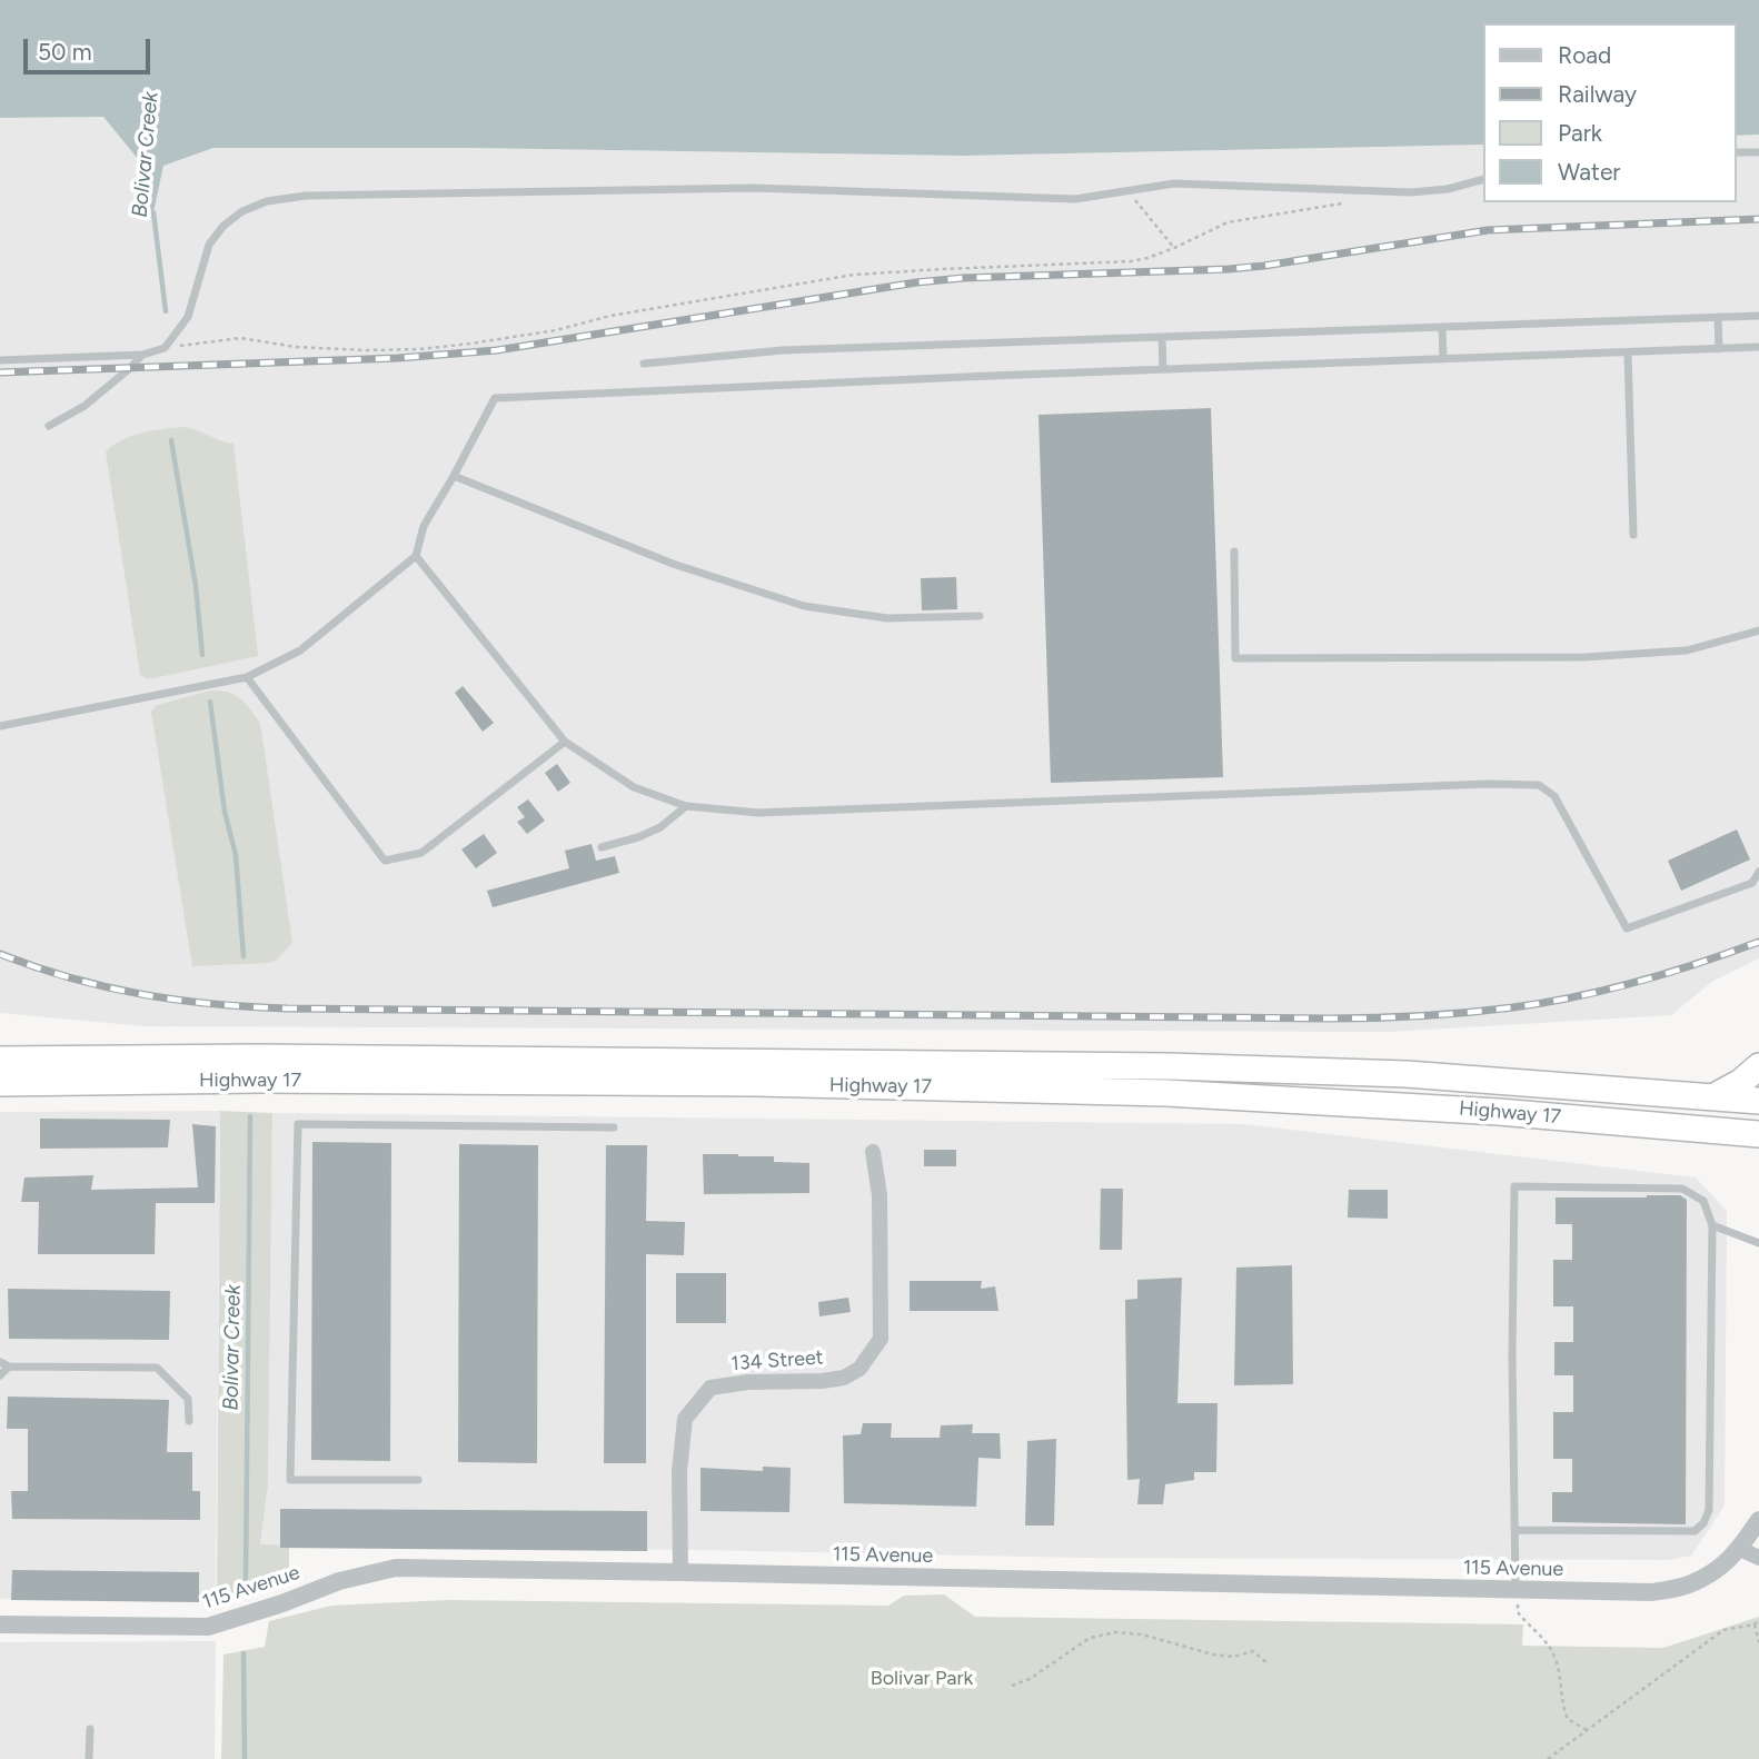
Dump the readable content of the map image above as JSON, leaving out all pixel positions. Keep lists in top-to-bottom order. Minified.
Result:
{"streets":{"highway":["Highway 17"],"street":["134 Street","115 Avenue"]},"crossings":[["134 Street","115 Avenue"]],"water":["Bolivar Creek"],"parks":["Bolivar Park"],"legend":["Road","Railway","Park","Water"],"scale_bar":"50 m"}
